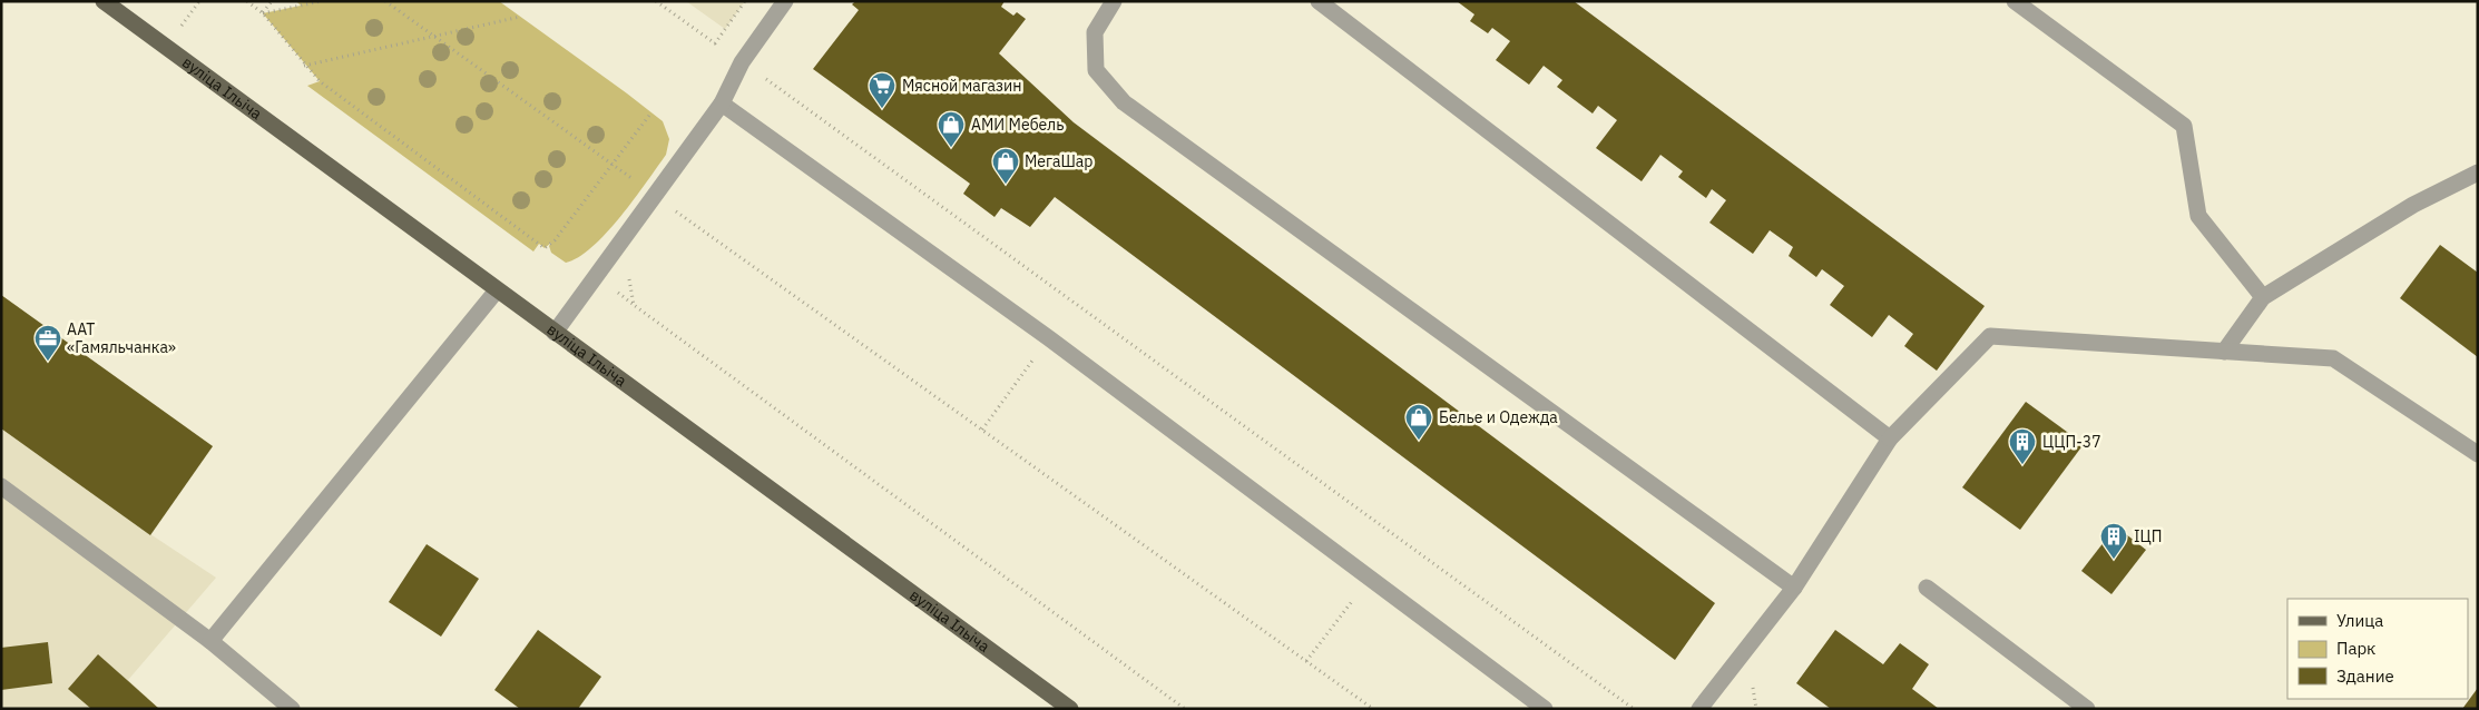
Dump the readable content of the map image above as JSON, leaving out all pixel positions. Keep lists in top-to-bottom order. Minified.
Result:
{"streets":{"main road":["вуліца Ільіча"]},"places":{"supermarket":["Мясной магазин"],"shop":["АМИ Мебель","МегаШар","Белье и Одежда"],"office":["ААТ «Гамяльчанка»"],"building":["ЦЦП-37","ІЦП"]},"legend":["Улица","Парк","Здание"]}
